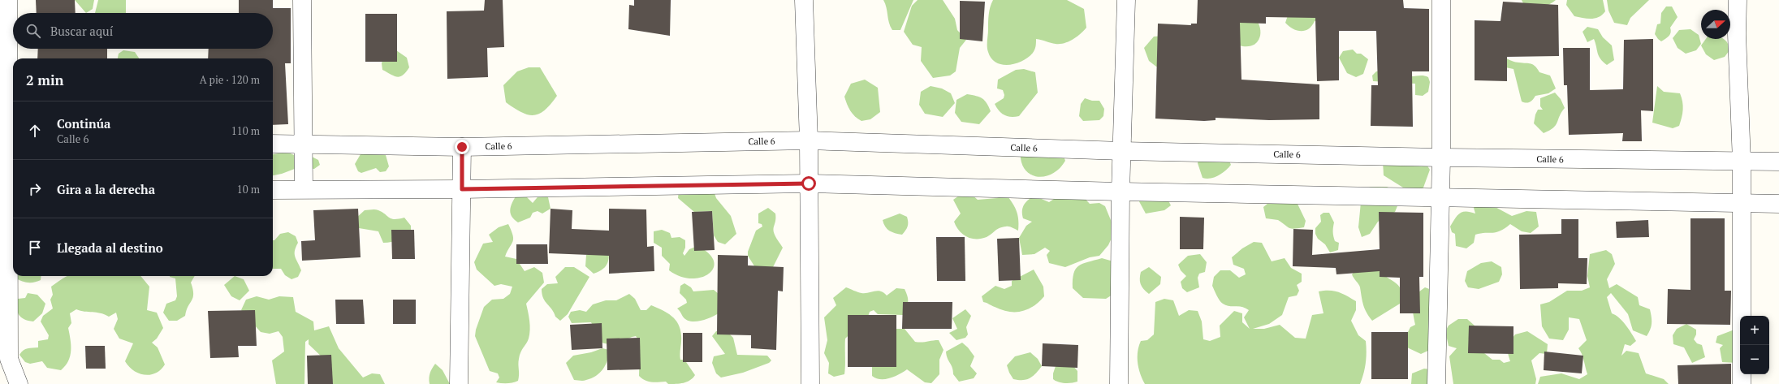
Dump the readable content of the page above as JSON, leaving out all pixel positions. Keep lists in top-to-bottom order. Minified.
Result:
{"streets":{"street":["Calle 6"]},"north":"right","page":{"search":"Buscar aquí","heading":["2 min","A pie · 120 m"],"list":[["Continúa","Calle 6","110 m"],["Gira a la derecha","10 m"],"Llegada al destino"],"map_buttons":["+","−"]}}
